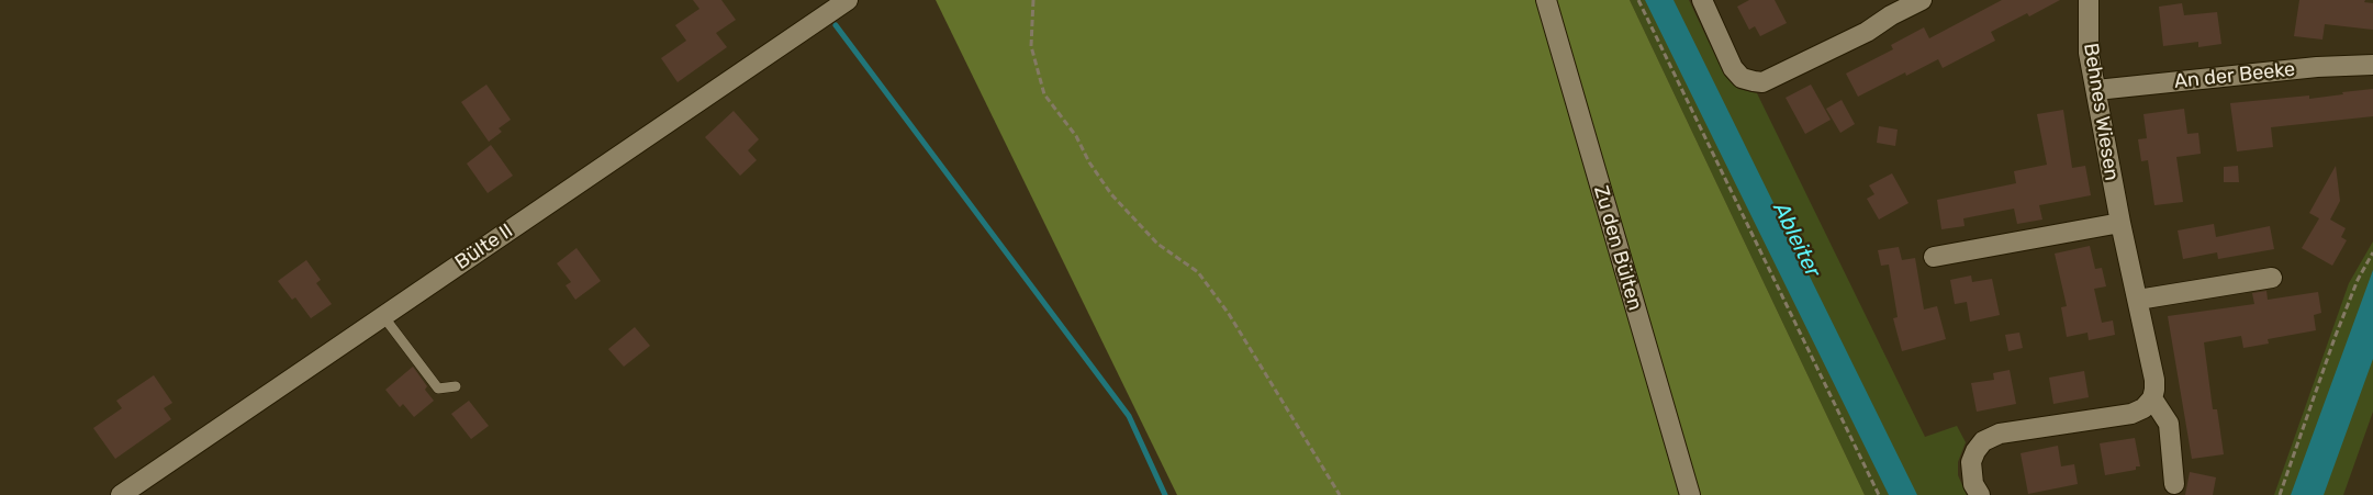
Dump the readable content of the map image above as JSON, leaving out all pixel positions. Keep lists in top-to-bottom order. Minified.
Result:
{"streets":{"street":["An der Beeke","Behnes Wiesen","Bülte II","Zu den Bülten"]},"crossings":[["An der Beeke","Behnes Wiesen"]],"water":["Ableiter"]}
